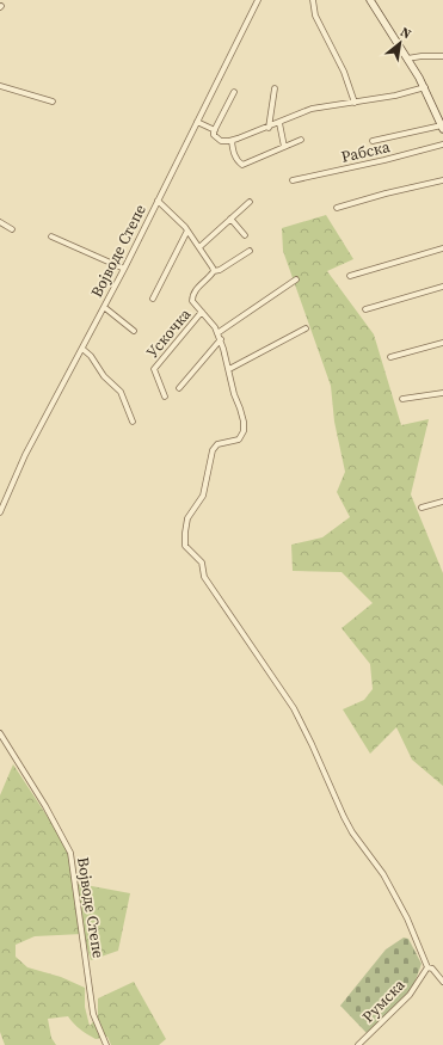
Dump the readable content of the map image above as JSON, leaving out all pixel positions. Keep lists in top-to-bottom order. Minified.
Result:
{"streets":{"street":["Рабска","Војводе Степе","Ускочка","Румска"]},"north":"top right"}
